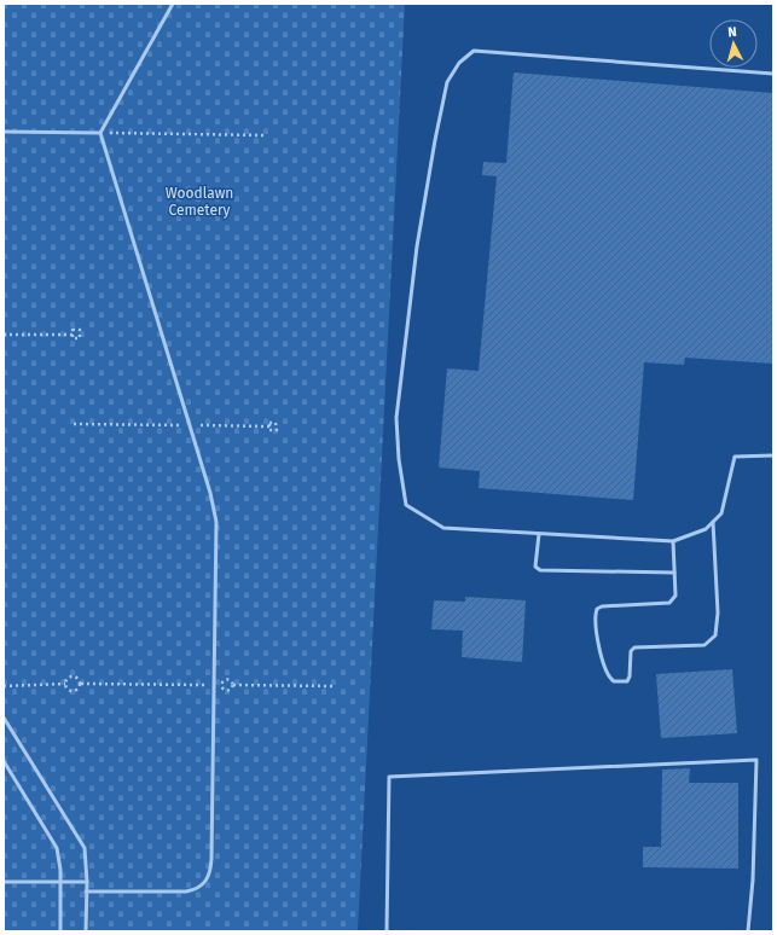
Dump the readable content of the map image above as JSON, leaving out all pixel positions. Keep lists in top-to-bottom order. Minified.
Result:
{"parks":["Woodlawn Cemetery"],"north":"top"}
